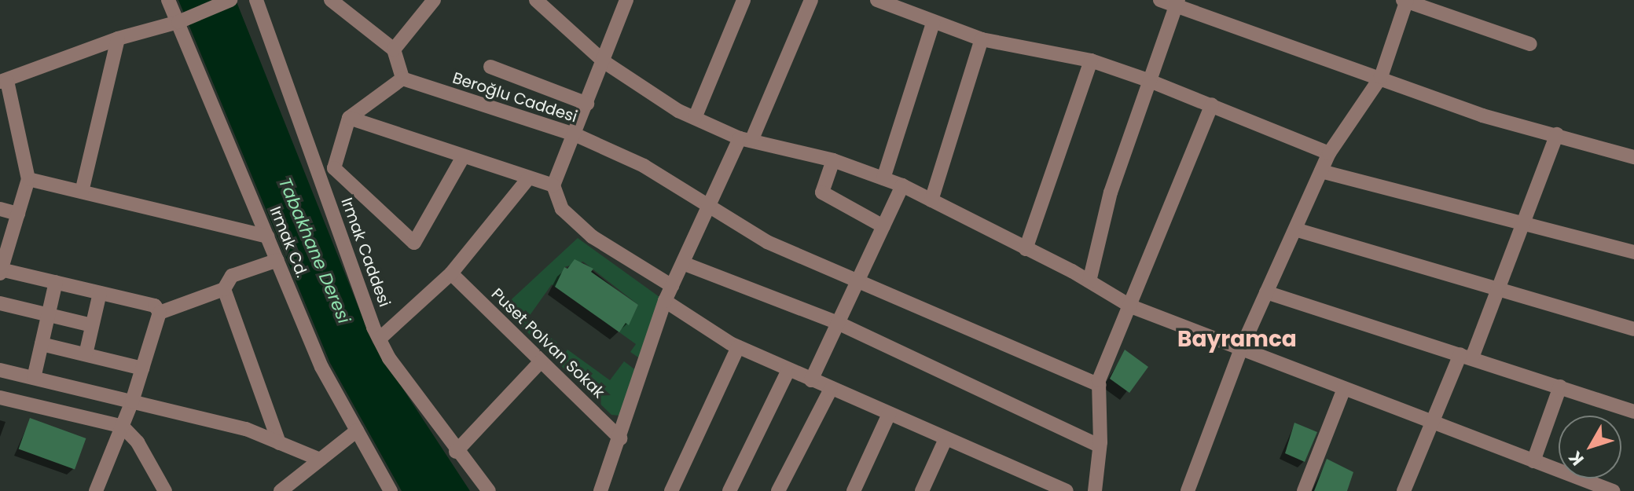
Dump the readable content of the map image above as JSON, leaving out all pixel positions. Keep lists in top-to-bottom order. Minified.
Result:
{"streets":{"street":["Beroğlu Caddesi","Irmak Cd.","Irmak Caddesi","Puset Polvan Sokak"]},"districts":["Bayramca"],"water":["Tabakhane Deresi"],"north":"bottom left"}
